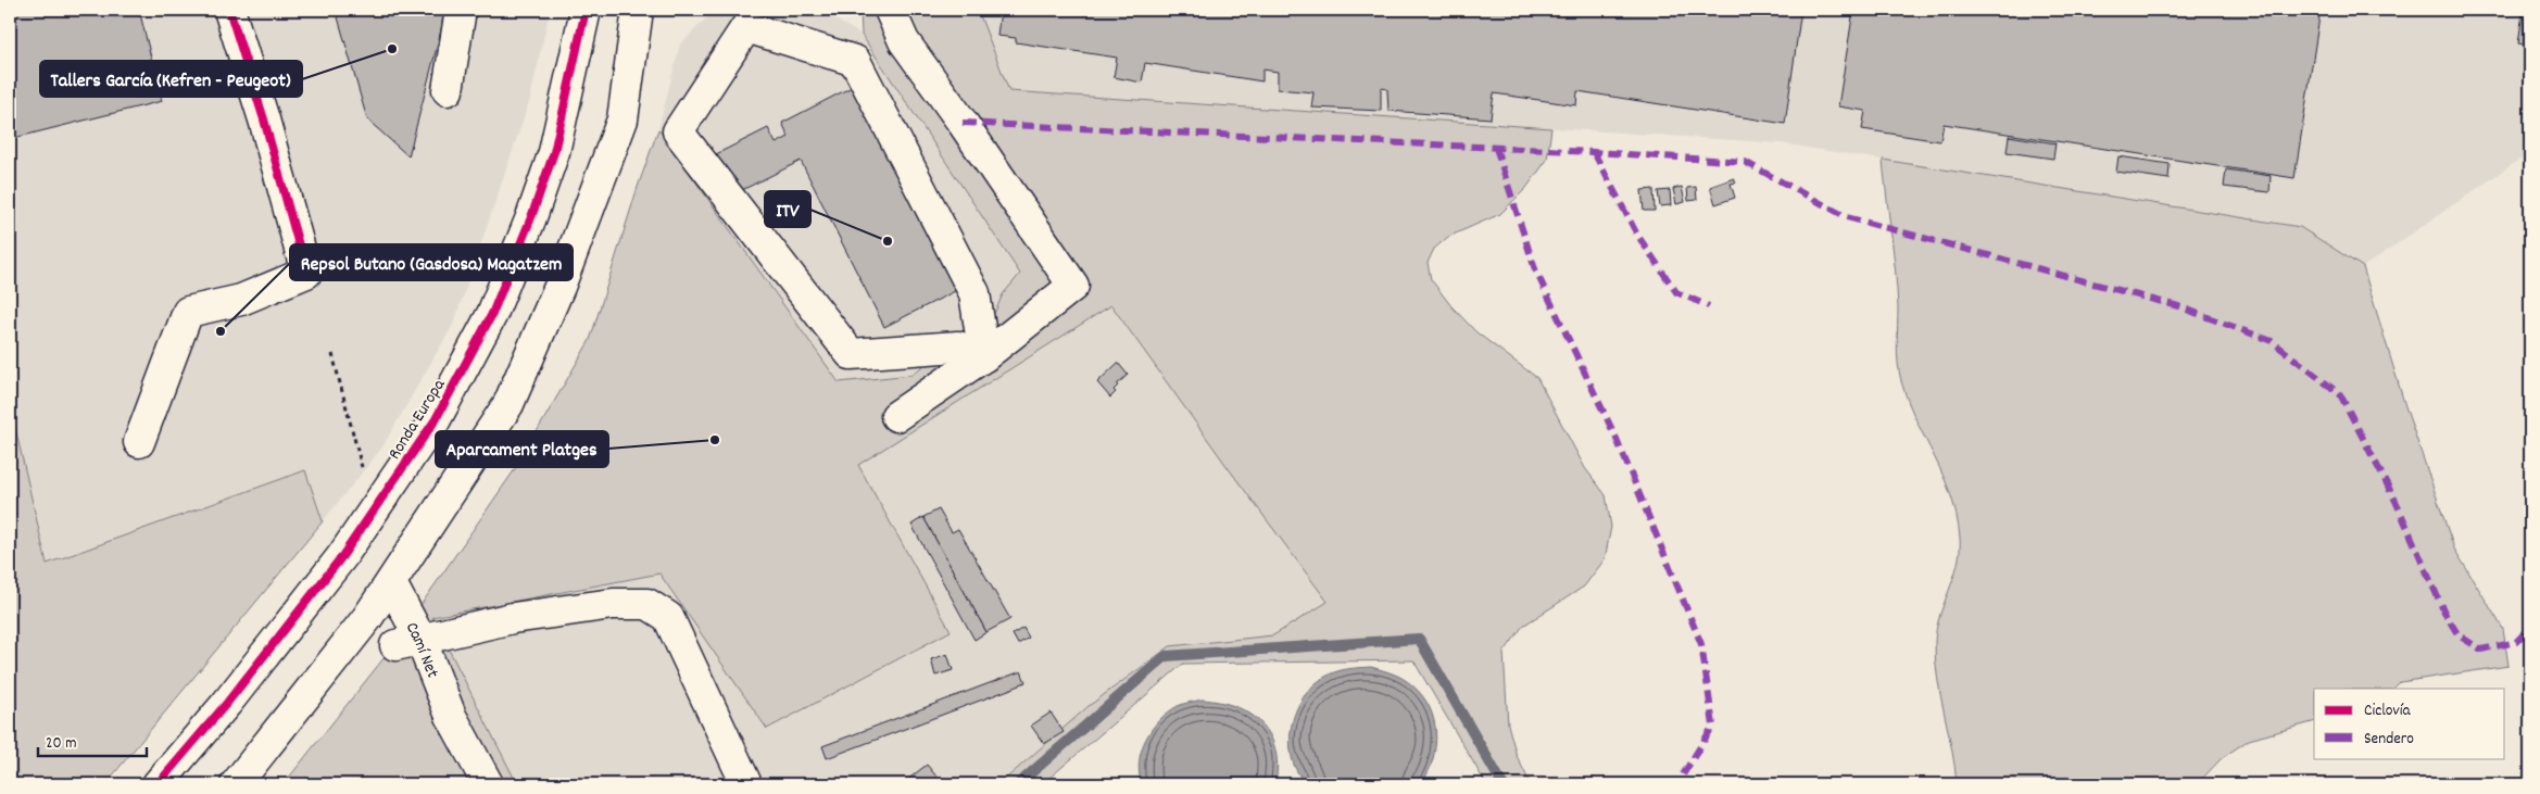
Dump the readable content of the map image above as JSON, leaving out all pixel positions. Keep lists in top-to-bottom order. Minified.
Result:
{"streets":{"street":["Ronda Europa","Camí Net"]},"places":["Tallers García (Kefren - Peugeot)","ITV","Repsol Butano (Gasdosa) Magatzem","Aparcament Platges"],"legend":["Ciclovía","Sendero"],"scale_bar":"20 m"}
